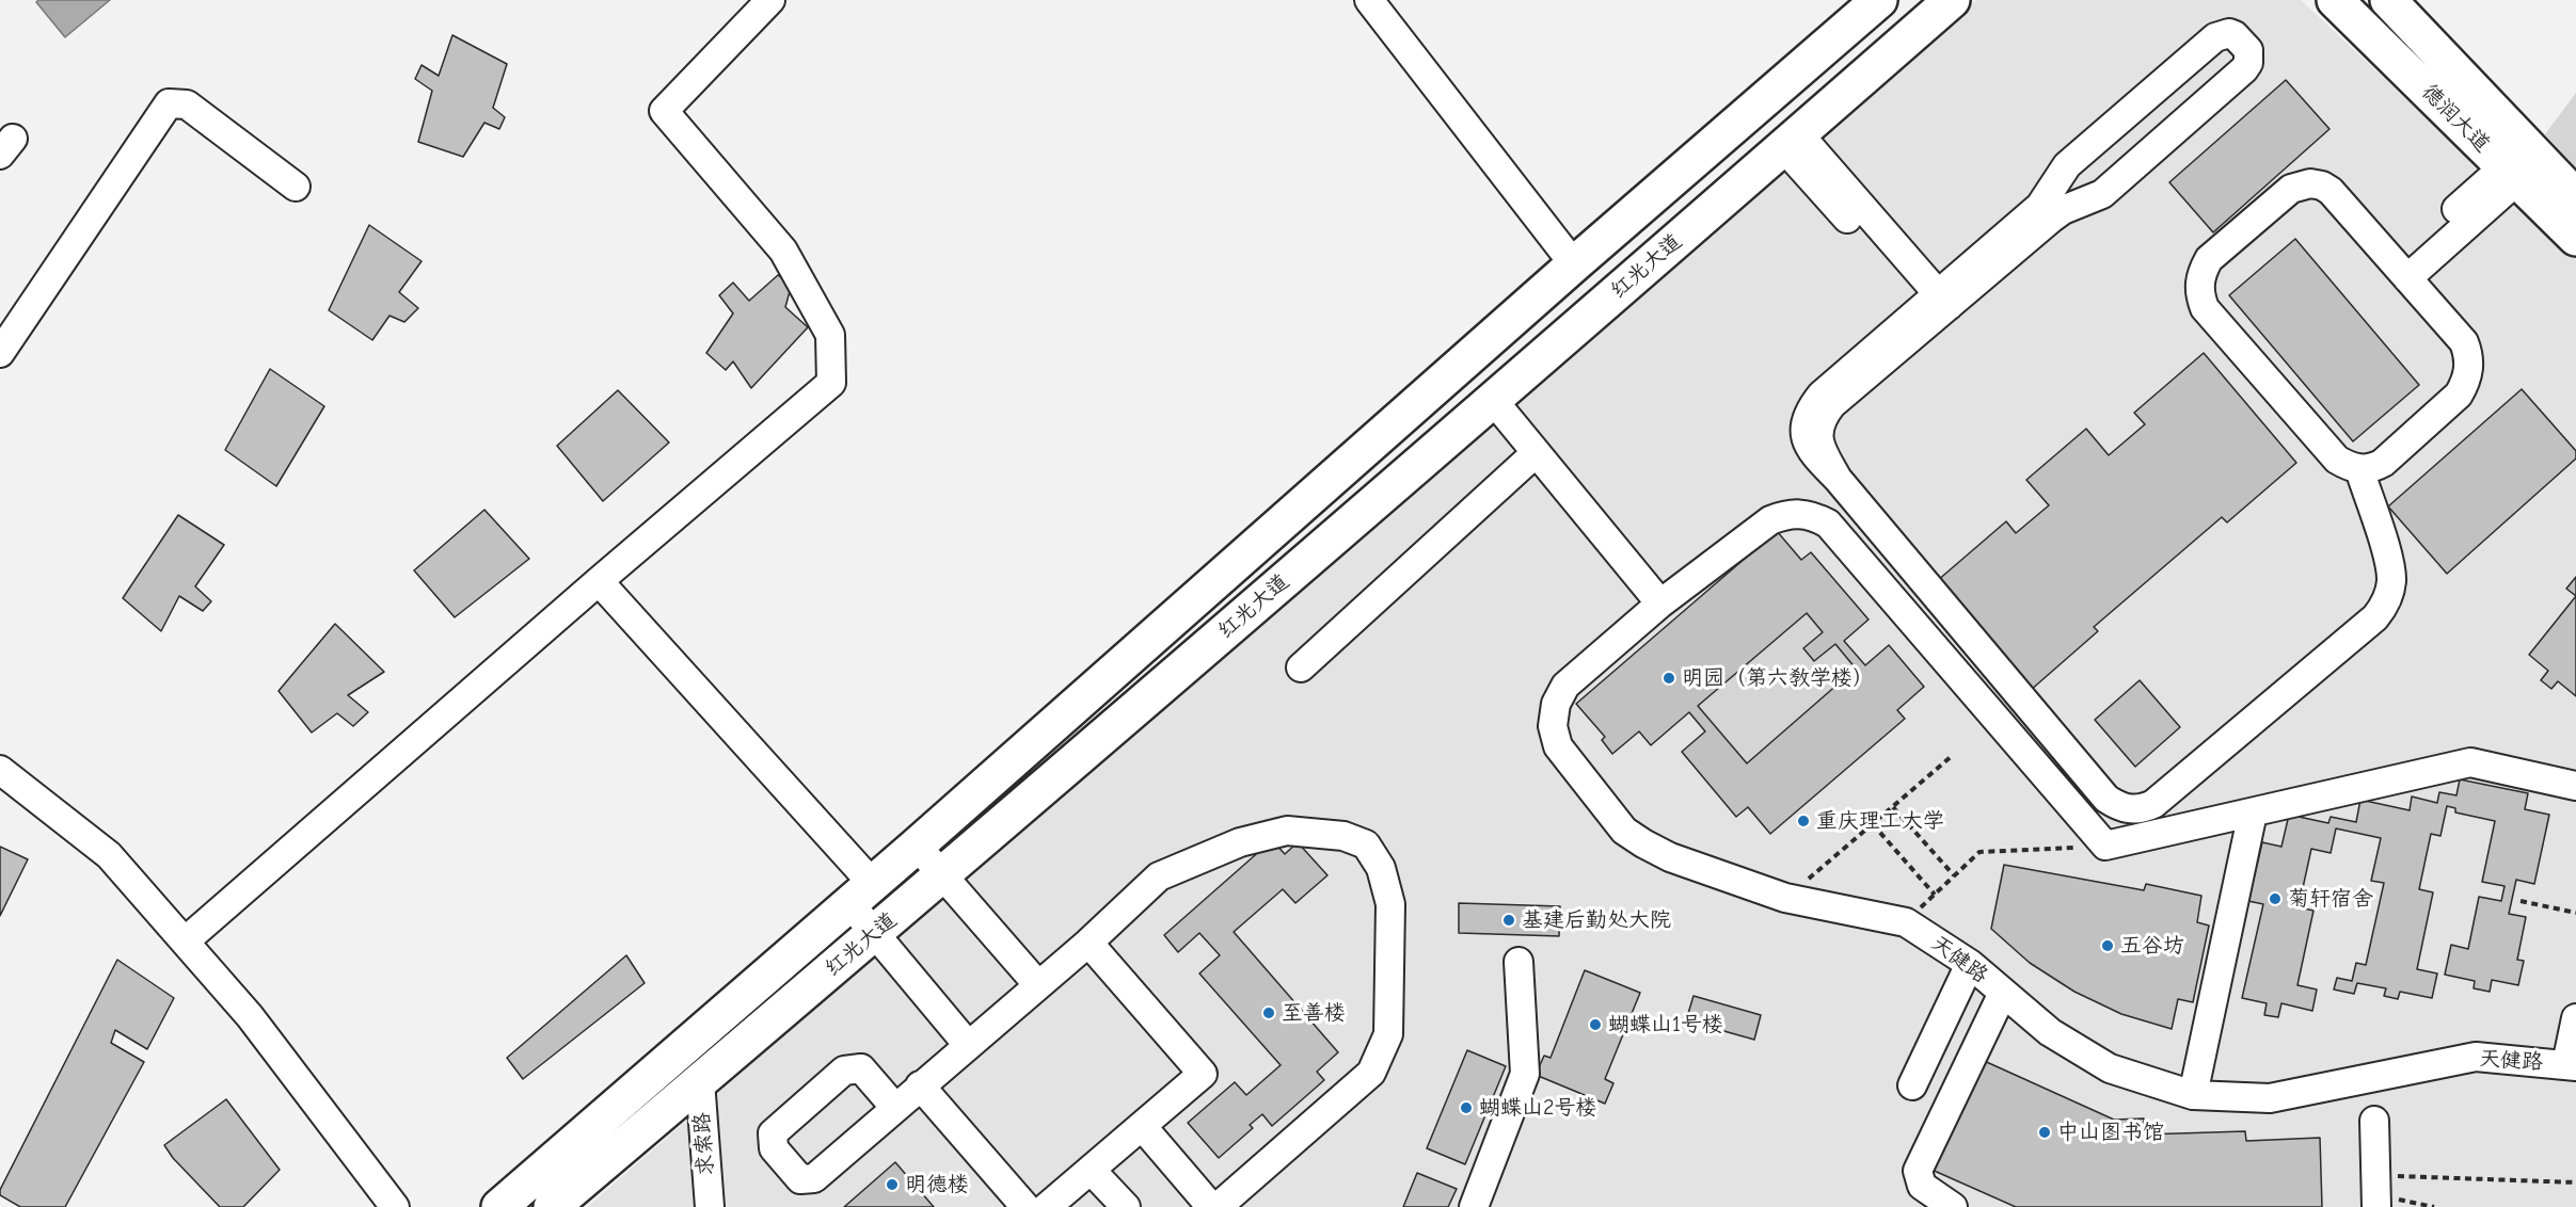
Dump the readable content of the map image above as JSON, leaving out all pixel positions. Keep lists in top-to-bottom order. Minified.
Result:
{"streets":{"main road":["德润大道","红光大道"],"street":["天健路","求索路"]},"crossings":[["红光大道","求索路"]],"places":["明园（第六教学楼）","重庆理工大学","菊轩宿舍","基建后勤处大院","五谷坊","至善楼","蝴蝶山1号楼","蝴蝶山2号楼","中山图书馆","明德楼"]}
